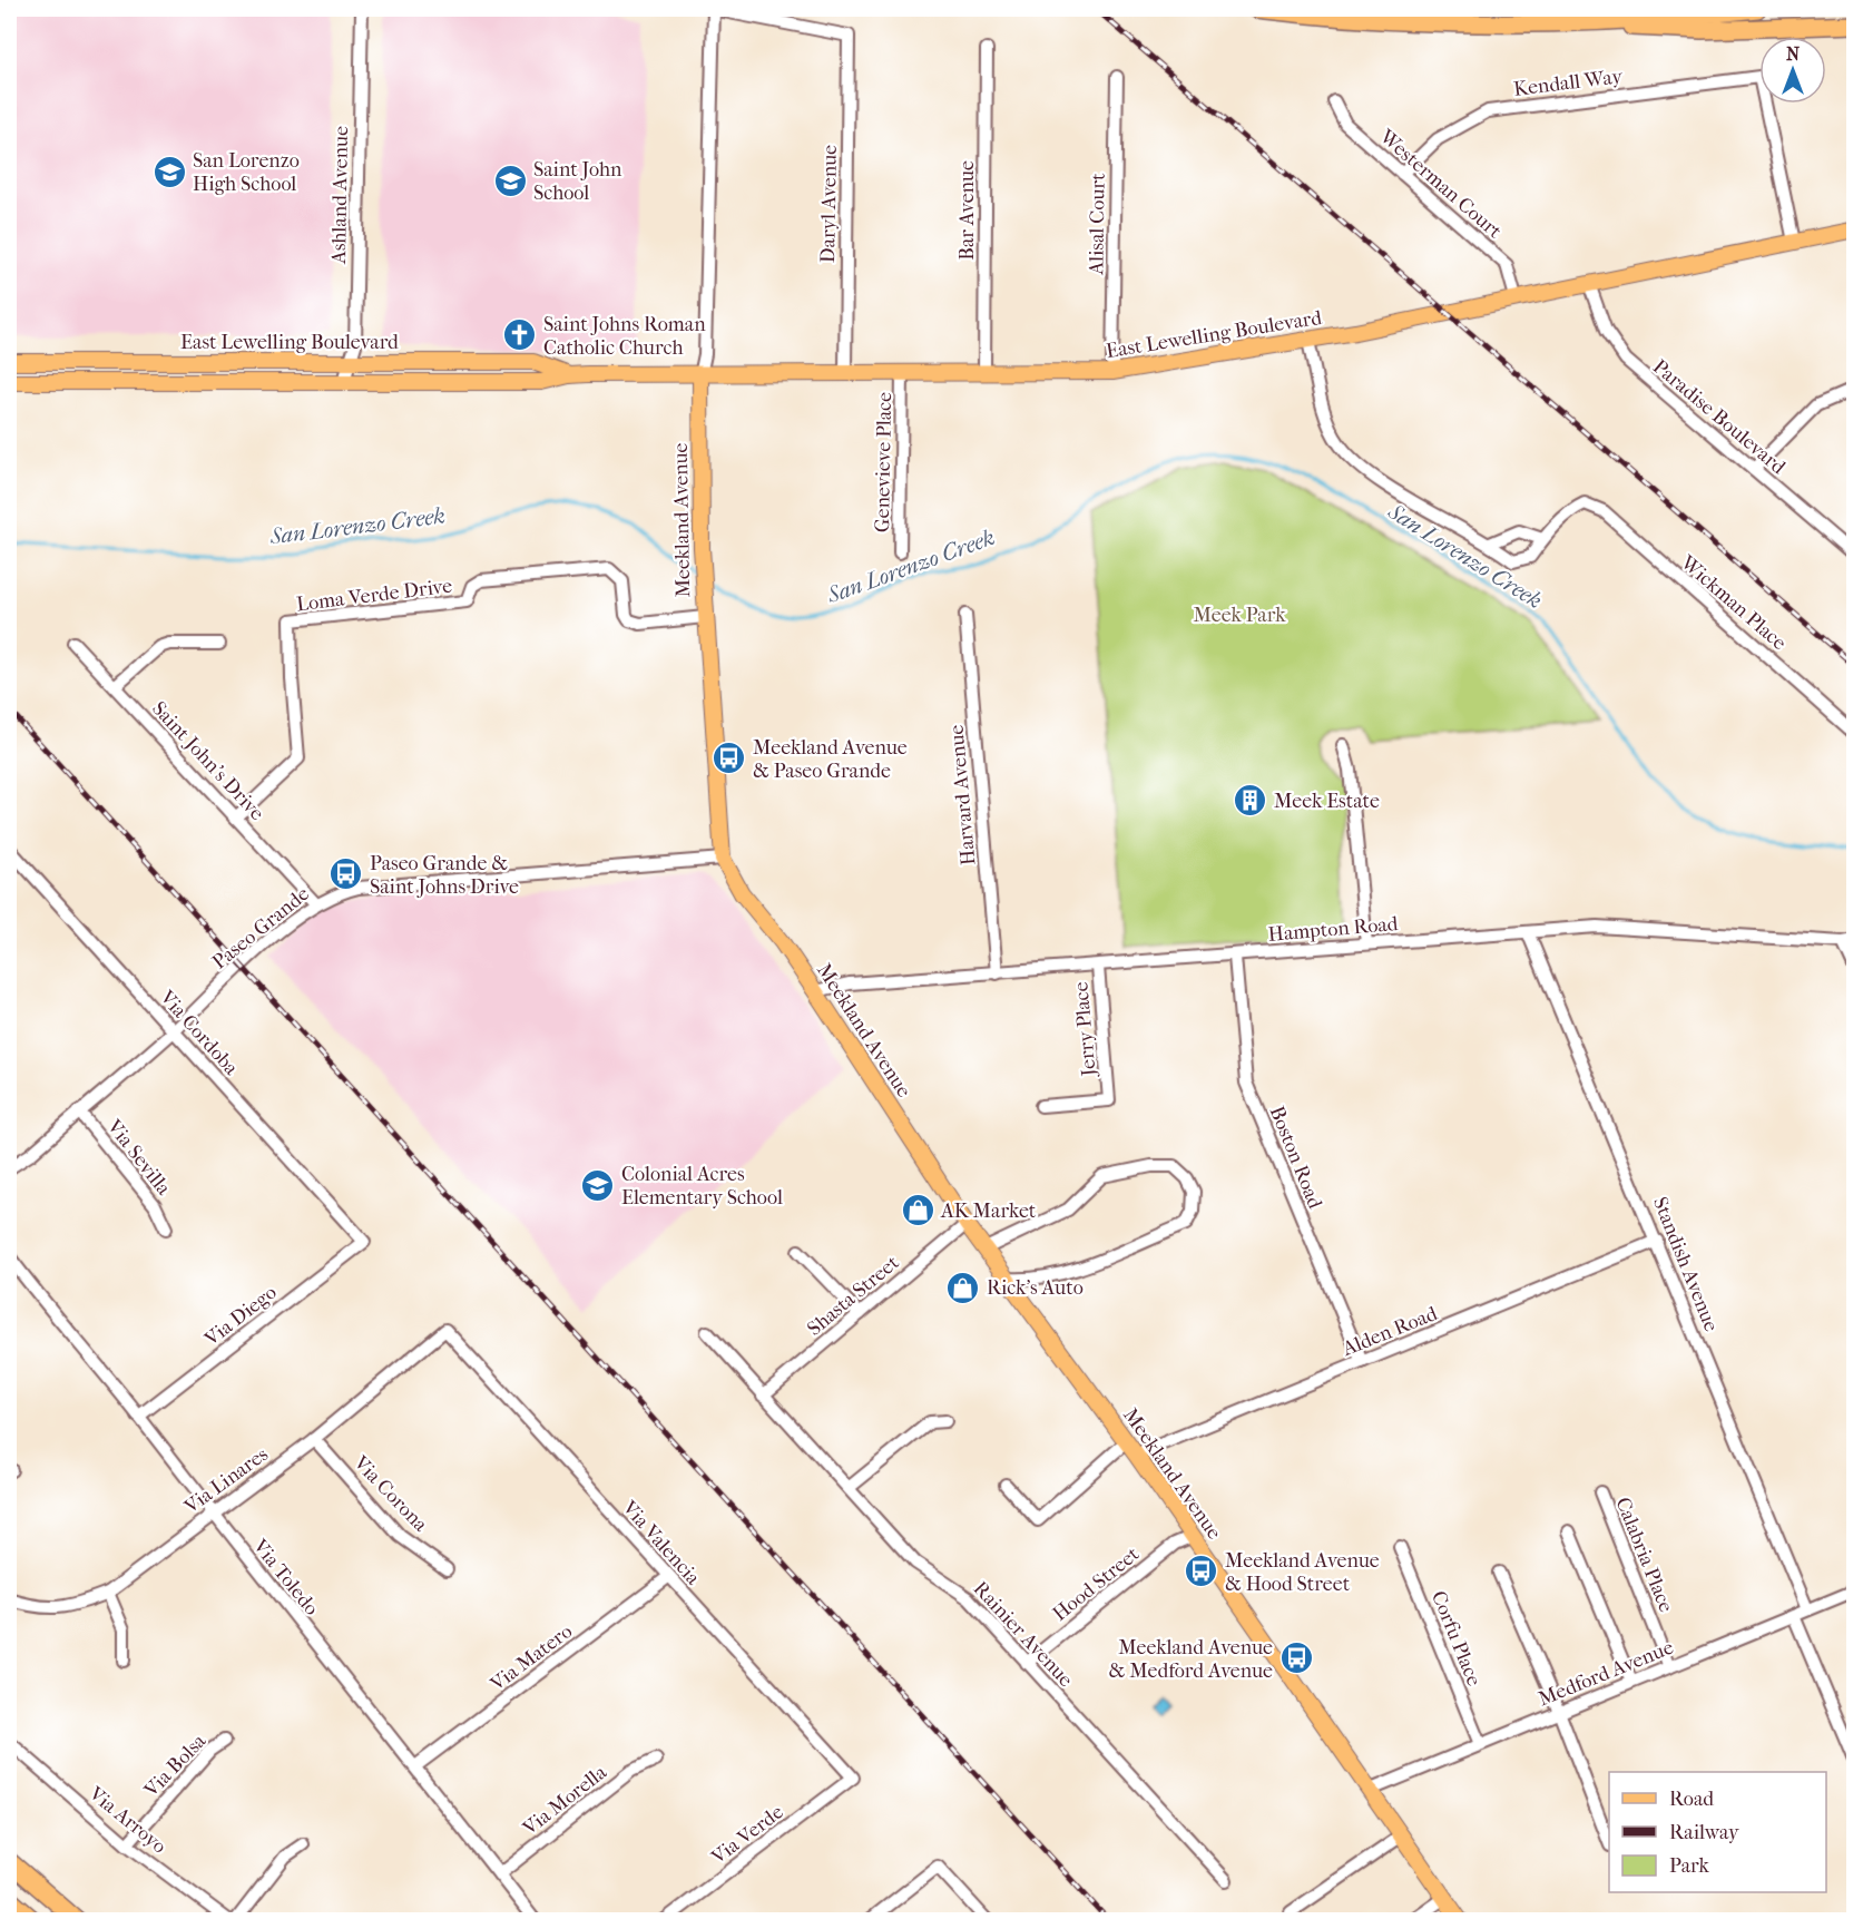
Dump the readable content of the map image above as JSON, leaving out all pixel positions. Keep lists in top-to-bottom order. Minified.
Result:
{"streets":{"main road":["East Lewelling Boulevard","Meekland Avenue"],"street":["Kendall Way","Westerman Court","Ashland Avenue","Daryl Avenue","Bar Avenue","Alisal Court","Paradise Boulevard","Genevieve Place","Loma Verde Drive","Wickman Place","Saint John's Drive","Harvard Avenue","Paseo Grande","Hampton Road","Jerry Place","Via Cordoba","Via Sevilla","Boston Road","Standish Avenue","Shasta Street","Via Diego","Alden Road","Via Linares","Via Corona","Via Valencia","Calabria Place","Via Toledo","Hood Street","Rainier Avenue","Corfu Place","Via Matero","Medford Avenue","Via Bolsa","Via Morella","Via Arroyo","Via Verde"]},"crossings":[["Kendall Way","Westerman Court"],["Kendall Way","East Lewelling Boulevard"],["Westerman Court","East Lewelling Boulevard"],["Ashland Avenue","East Lewelling Boulevard"],["Daryl Avenue","East Lewelling Boulevard"],["Daryl Avenue","Meekland Avenue"],["Bar Avenue","East Lewelling Boulevard"],["Alisal Court","East Lewelling Boulevard"],["East Lewelling Boulevard","Paradise Boulevard"],["East Lewelling Boulevard","Genevieve Place"],["East Lewelling Boulevard","Meekland Avenue"],["Meekland Avenue","Loma Verde Drive"],["Meekland Avenue","Paseo Grande"],["Meekland Avenue","Hampton Road"],["Meekland Avenue","Shasta Street"],["Meekland Avenue","Alden Road"],["Meekland Avenue","Hood Street"],["Meekland Avenue","Medford Avenue"],["Loma Verde Drive","Saint John's Drive"],["Saint John's Drive","Paseo Grande"],["Harvard Avenue","Hampton Road"],["Paseo Grande","Via Cordoba"],["Paseo Grande","Via Sevilla"],["Hampton Road","Jerry Place"],["Hampton Road","Boston Road"],["Hampton Road","Standish Avenue"],["Via Cordoba","Via Diego"],["Boston Road","Alden Road"],["Standish Avenue","Alden Road"],["Standish Avenue","Medford Avenue"],["Shasta Street","Rainier Avenue"],["Via Diego","Via Toledo"],["Via Linares","Via Corona"],["Via Linares","Via Valencia"],["Via Linares","Via Toledo"],["Via Valencia","Via Matero"],["Via Valencia","Via Verde"],["Calabria Place","Medford Avenue"],["Via Toledo","Via Matero"],["Via Toledo","Via Morella"],["Hood Street","Rainier Avenue"],["Corfu Place","Medford Avenue"],["Via Bolsa","Via Arroyo"]],"water":["San Lorenzo Creek"],"parks":["Meek Park"],"places":{"school or university":["San Lorenzo High School","Saint John School","Colonial Acres Elementary School"],"church":["Saint Johns Roman Catholic Church"],"bus stop":["Meekland Avenue & Paseo Grande","Paseo Grande & Saint Johns Drive","Meekland Avenue & Hood Street","Meekland Avenue & Medford Avenue"],"building":["Meek Estate"],"shop":["AK Market","Rick's Auto"]},"legend":["Road","Railway","Park"],"north":"top"}
